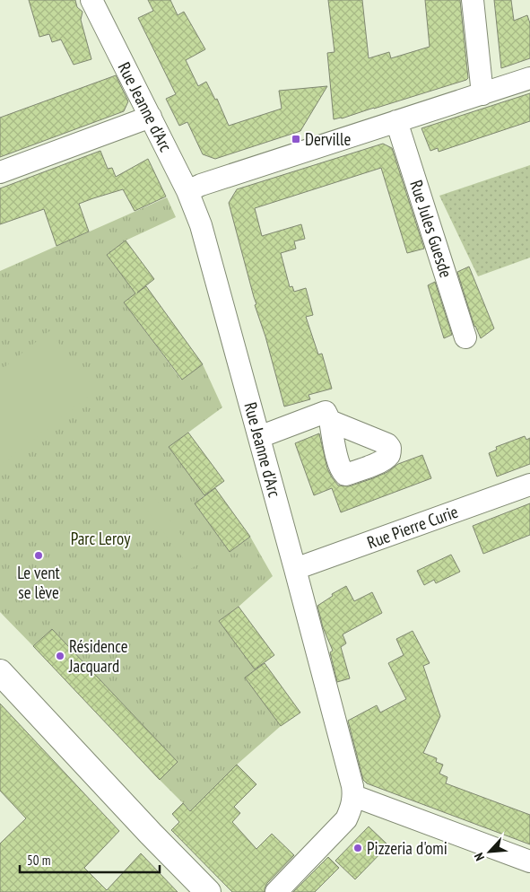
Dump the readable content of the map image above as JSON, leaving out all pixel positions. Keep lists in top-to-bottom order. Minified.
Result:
{"streets":{"street":["Rue Jeanne d'Arc","Rue Jules Guesde","Rue Pierre Curie"]},"crossings":[["Rue Jeanne d'Arc","Rue Pierre Curie"]],"parks":["Parc Leroy"],"places":{"transit":["Derville"],"other":["Le vent se lève","Résidence Jacquard","Pizzeria d'omi"]},"scale_bar":"50 m","north":"bottom left"}
